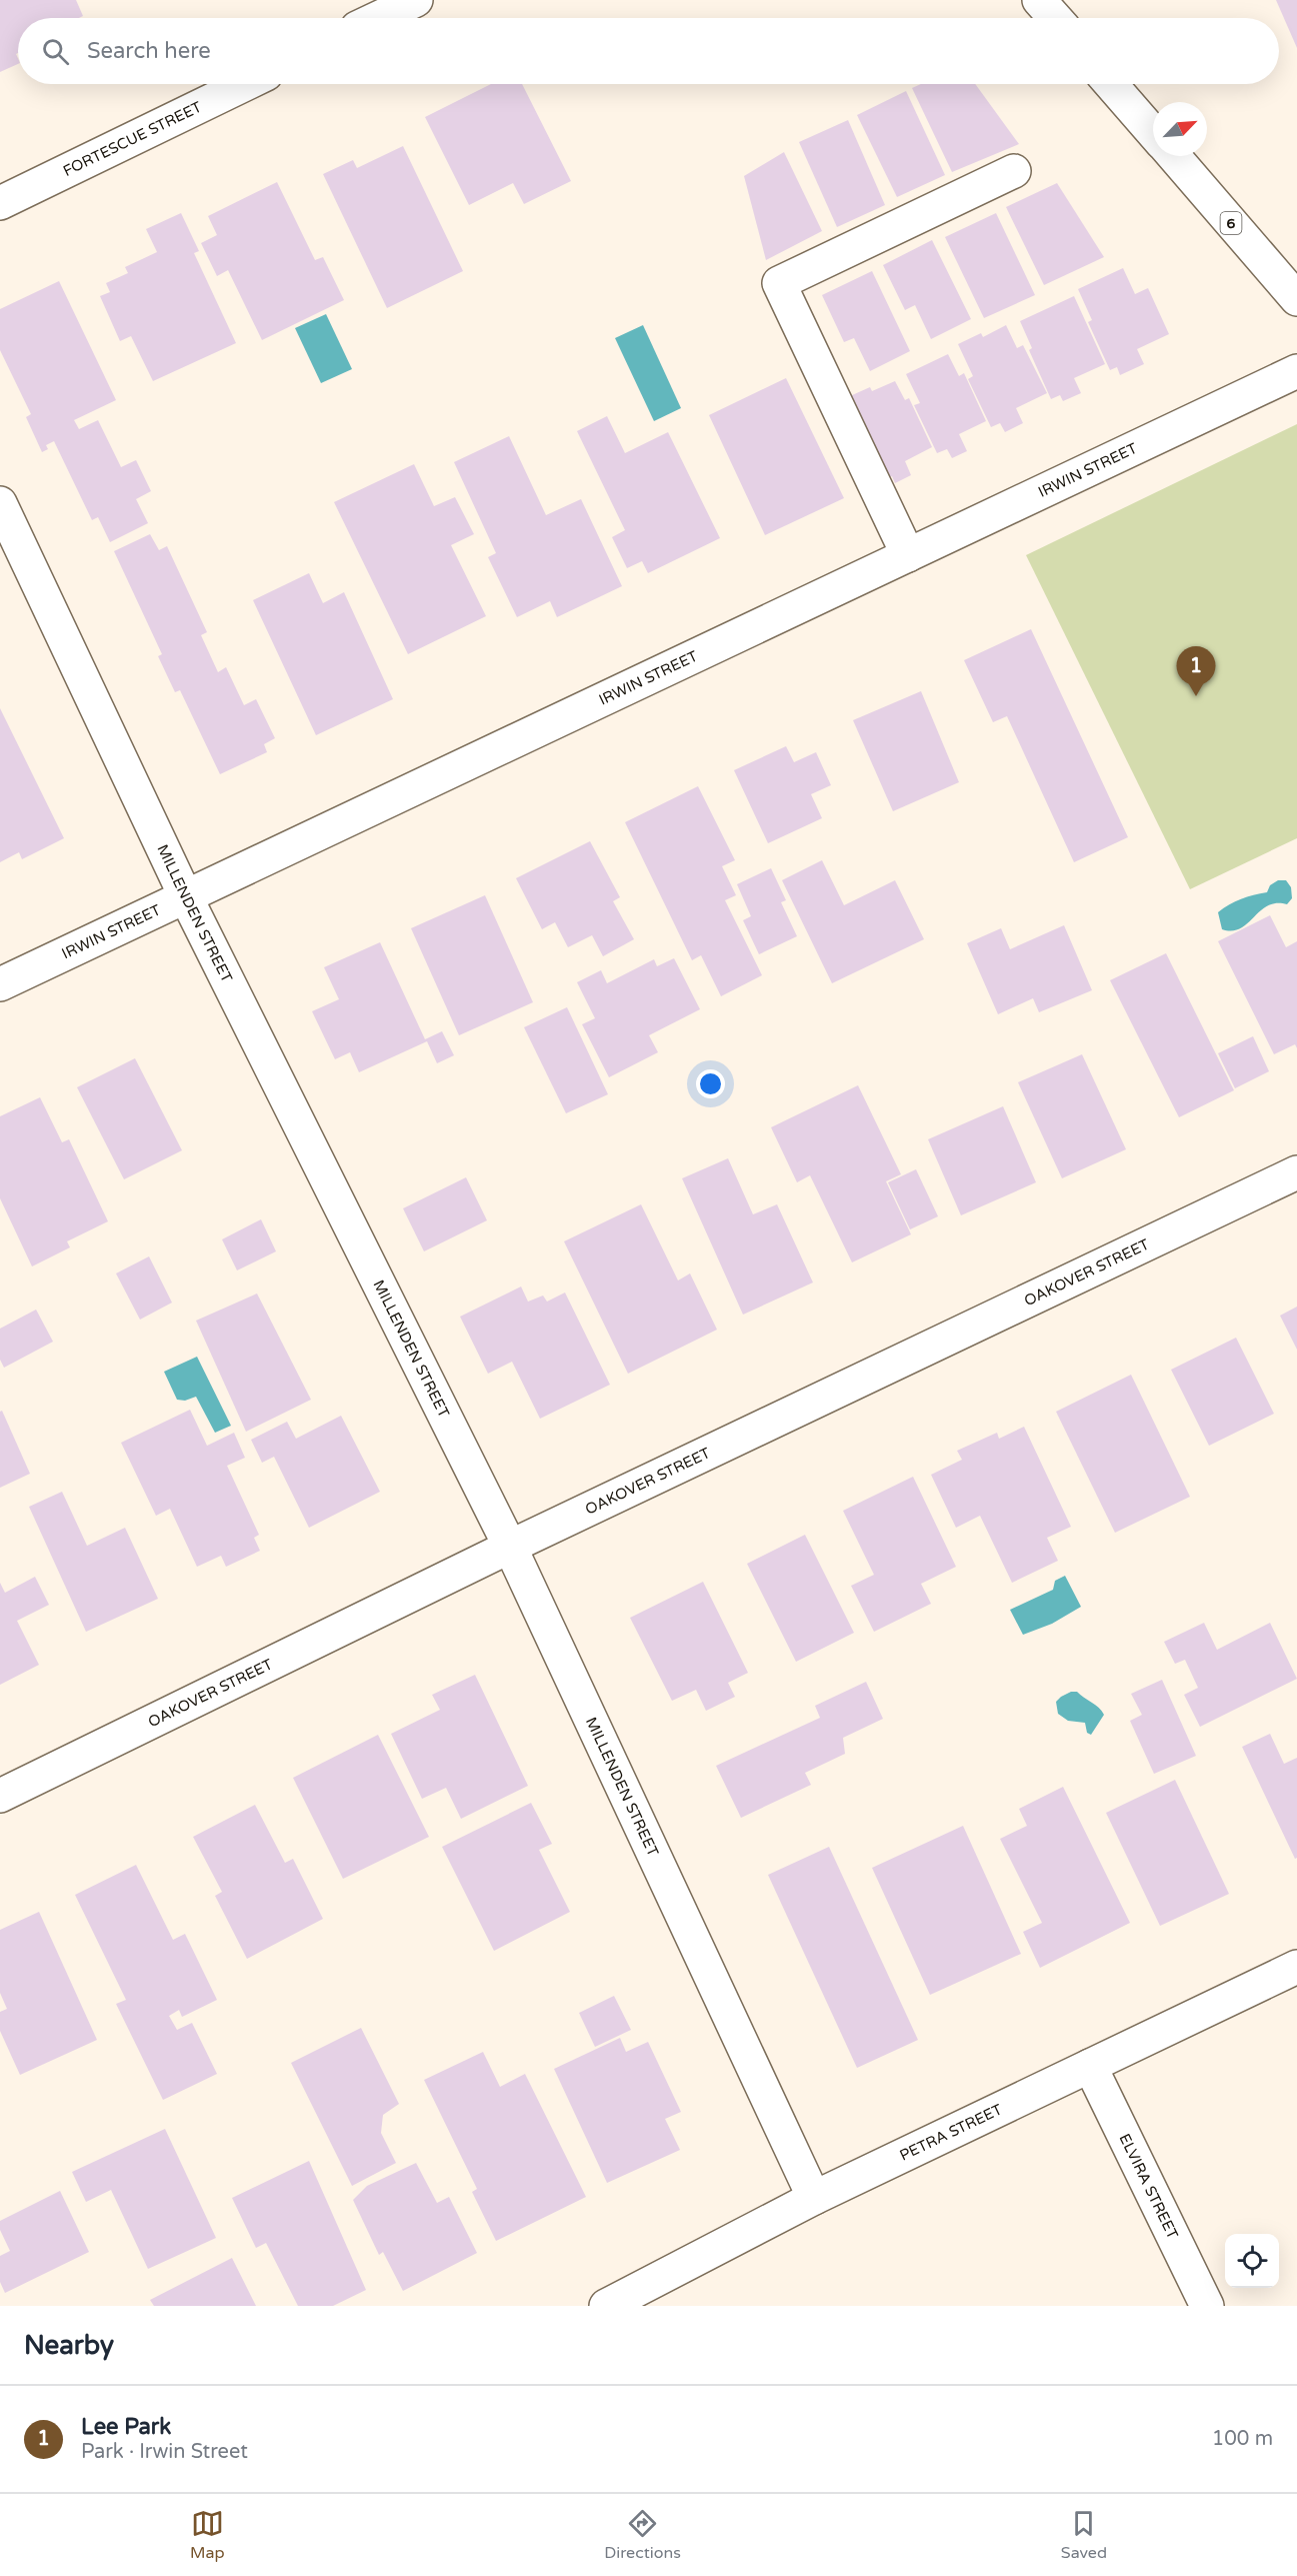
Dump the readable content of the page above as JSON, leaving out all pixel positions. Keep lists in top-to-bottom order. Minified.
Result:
{"streets":{"main road":["FORTESCUE STREET","6","IRWIN STREET","MILLENDEN STREET","OAKOVER STREET","PETRA STREET","ELVIRA STREET"]},"crossings":[["IRWIN STREET","MILLENDEN STREET"],["MILLENDEN STREET","OAKOVER STREET"],["MILLENDEN STREET","PETRA STREET"],["PETRA STREET","ELVIRA STREET"]],"north":"top right","page":{"search":"Search here","pins":"1","heading":"Nearby","list":[{"mark":"1","name":"Lee Park","note":"Park · Irwin Street","value":"100 m"}],"nav":["Map","Directions","Saved"]}}
